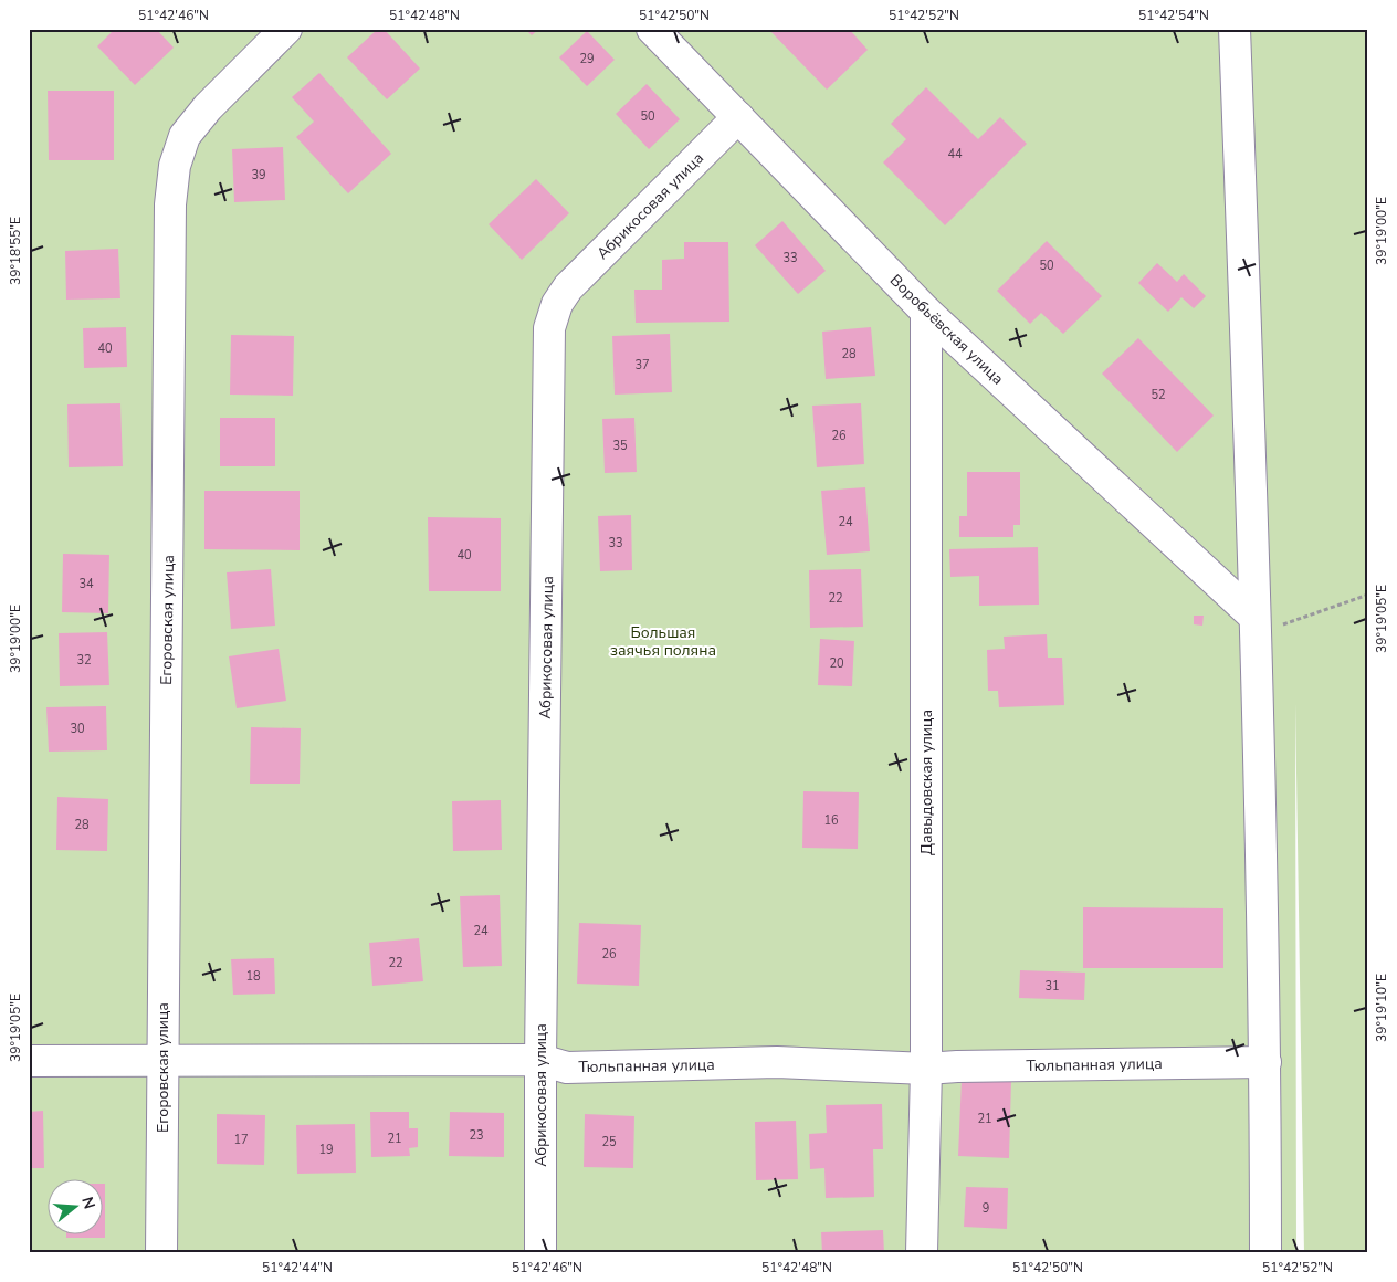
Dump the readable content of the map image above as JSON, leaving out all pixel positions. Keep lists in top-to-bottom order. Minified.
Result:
{"streets":{"street":["Абрикосовая улица","Воробьёвская улица","Егоровская улица","Давыдовская улица","Тюльпанная улица"]},"crossings":[["Абрикосовая улица","Воробьёвская улица"],["Абрикосовая улица","Тюльпанная улица"],["Воробьёвская улица","Давыдовская улица"],["Егоровская улица","Тюльпанная улица"],["Давыдовская улица","Тюльпанная улица"]],"parks":["Большая заячья поляна"],"house_numbers":["29","50","44","39","33","50","40","28","37","52","26","35","24","33","40","34","22","32","20","30","16","28","24","26","22","18","31","21","23","21","17","25","19","9"],"north":"right","coordinates":["51°42'46\"N","51°42'48\"N","51°42'50\"N","51°42'52\"N","51°42'54\"N","39°19'00\"E","39°18'55\"E","39°19'05\"E","39°19'10\"E","51°42'44\"N"]}
